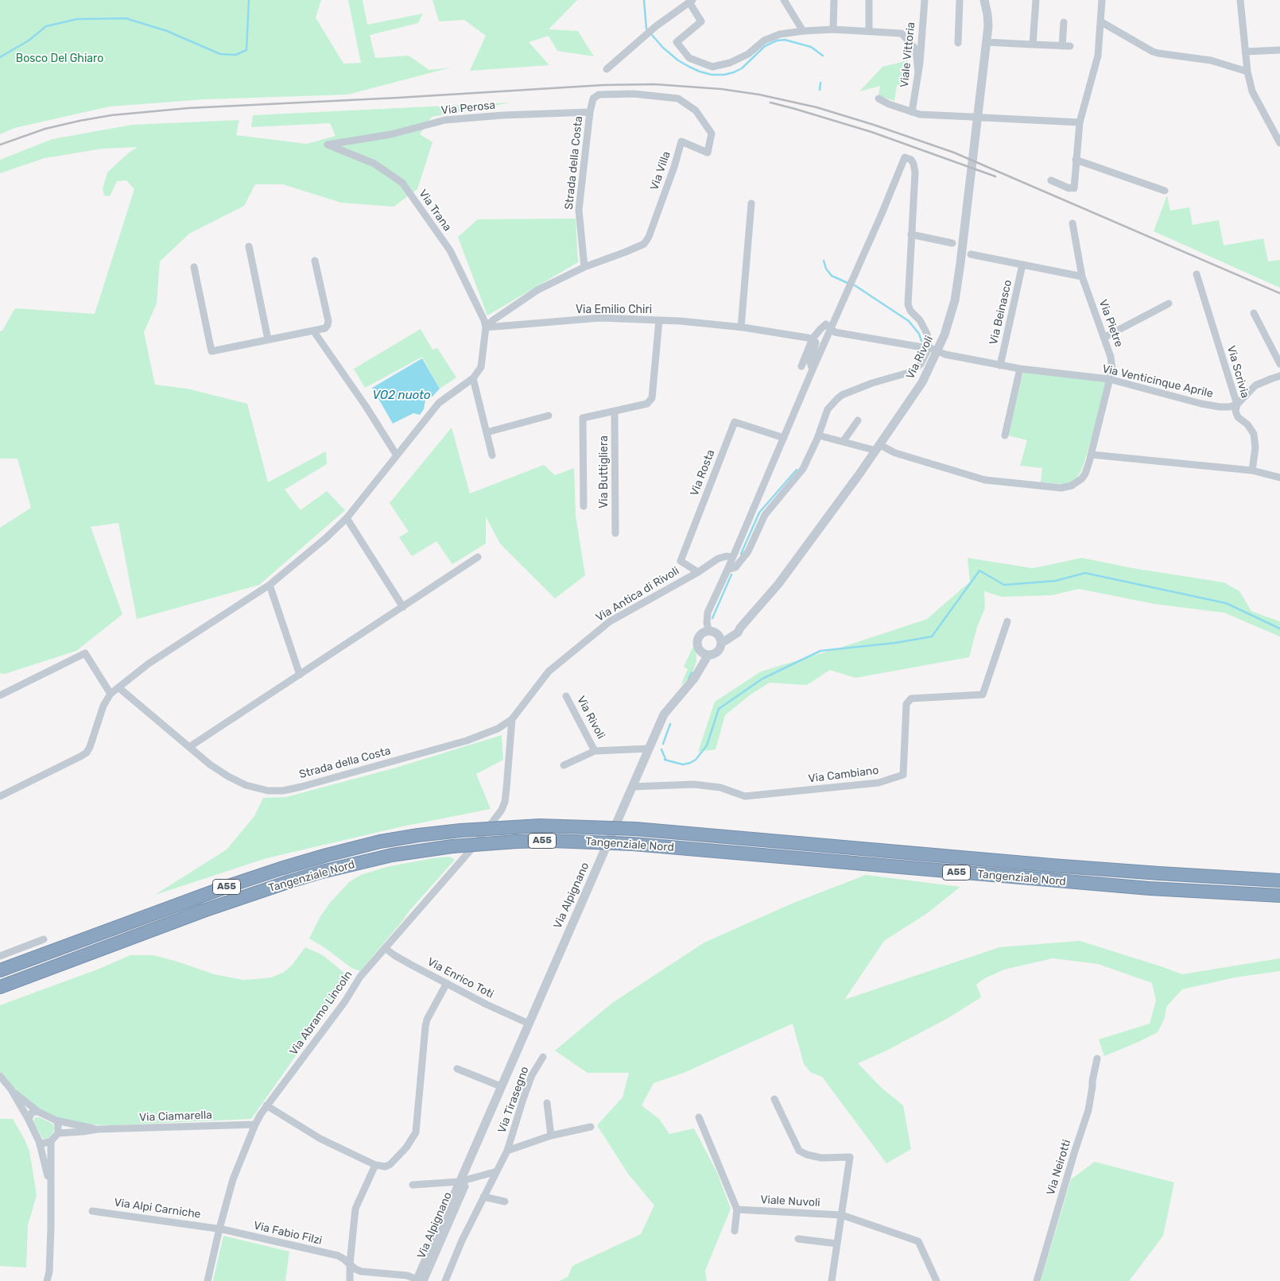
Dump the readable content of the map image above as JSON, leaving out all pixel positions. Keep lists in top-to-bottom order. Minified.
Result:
{"streets":{"highway":["A55","Tangenziale Nord"],"street":["Viale Vittoria","Via Perosa","Strada della Costa","Via Villa","Via Trana","Via Emilio Chiri","Via Beinasco","Via Pietre","Via Rivoli","Via Scrivia","Via Venticinque Aprile","Via Buttigliera","Via Rosta","Via Antica di Rivoli","Via Cambiano","Via Alpignano","Via Enrico Toti","Via Abramo Lincoln","Via Tirasegno","Via Ciamarella","Via Neirotti","Viale Nuvoli","Via Alpi Carniche","Via Fabio Filzi"]},"crossings":[["Via Perosa","Strada della Costa"],["Via Perosa","Via Trana"],["Strada della Costa","Via Villa"],["Strada della Costa","Via Antica di Rivoli"],["Strada della Costa","Via Abramo Lincoln"],["Via Trana","Via Emilio Chiri"],["Via Emilio Chiri","Via Buttigliera"],["Via Beinasco","Via Venticinque Aprile"],["Via Pietre","Via Rivoli"],["Via Pietre","Via Venticinque Aprile"],["Via Rivoli","Via Alpignano"],["Via Scrivia","Via Venticinque Aprile"],["Via Rosta","Via Antica di Rivoli"],["Via Antica di Rivoli","Via Abramo Lincoln"],["Via Cambiano","Via Alpignano"],["Via Alpignano","Via Enrico Toti"],["Via Alpignano","Via Fabio Filzi"],["Via Enrico Toti","Via Abramo Lincoln"],["Via Abramo Lincoln","Via Ciamarella"],["Via Abramo Lincoln","Via Alpi Carniche"],["Via Abramo Lincoln","Via Fabio Filzi"],["Via Alpi Carniche","Via Fabio Filzi"]],"water":["VO2 nuoto"],"parks":["Bosco Del Ghiaro"]}
